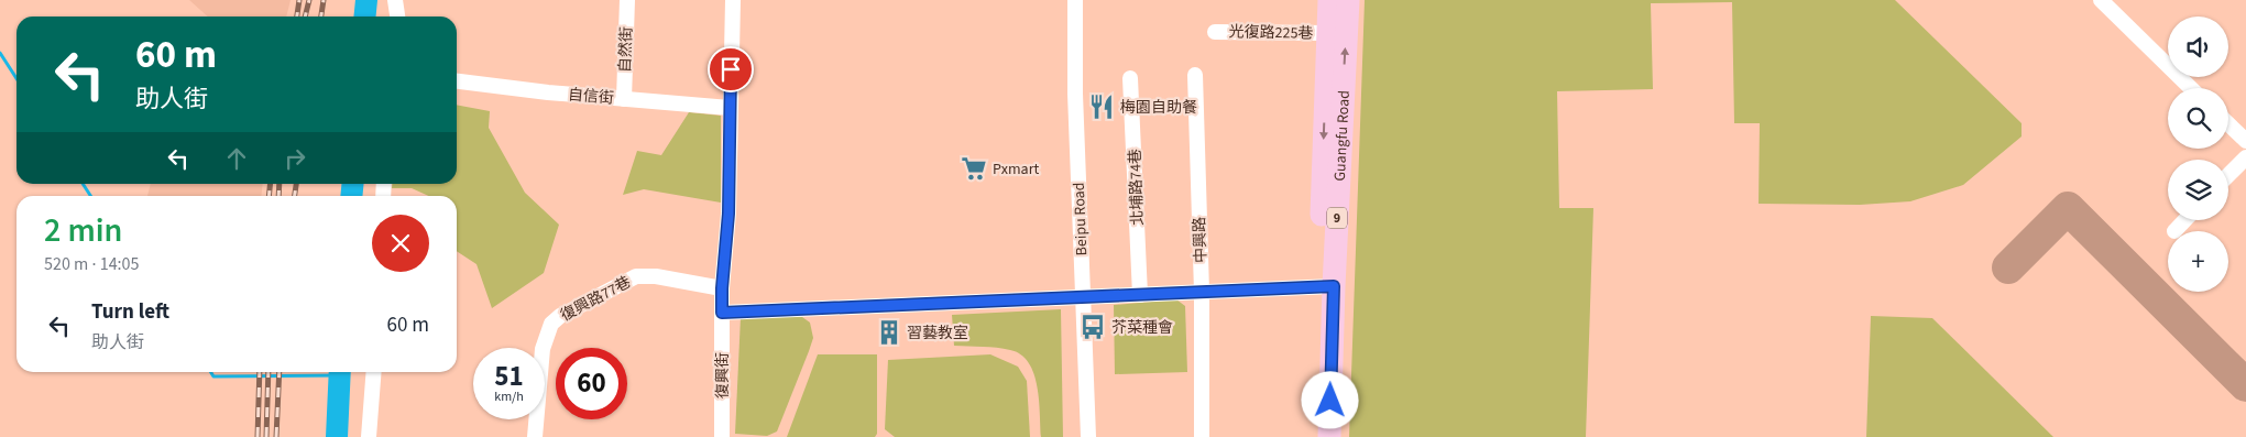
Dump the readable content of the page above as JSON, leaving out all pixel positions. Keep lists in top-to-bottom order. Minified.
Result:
{"streets":{"main road":["Guangfu Road","9"],"street":["光復路225巷","自然街","自信街","北埔路74巷","Beipu Road","中興路","復興路77巷","復興街"]},"crossings":[["光復路225巷","Guangfu Road"],["自然街","自信街"],["自信街","復興街"],["復興路77巷","復興街"]],"places":{"restaurant":["梅園自助餐"],"supermarket":["Pxmart"],"bus stop":["芥菜種會"],"building":["習藝教室"]},"page":{"map_buttons":"+","turn":["60 m","助人街"],"heading":["2 min","520 m · 14:05"],"list":[{"name":"Turn left","note":"助人街","value":"60 m"}],"speed":"51 km/h","limit":"60"}}
